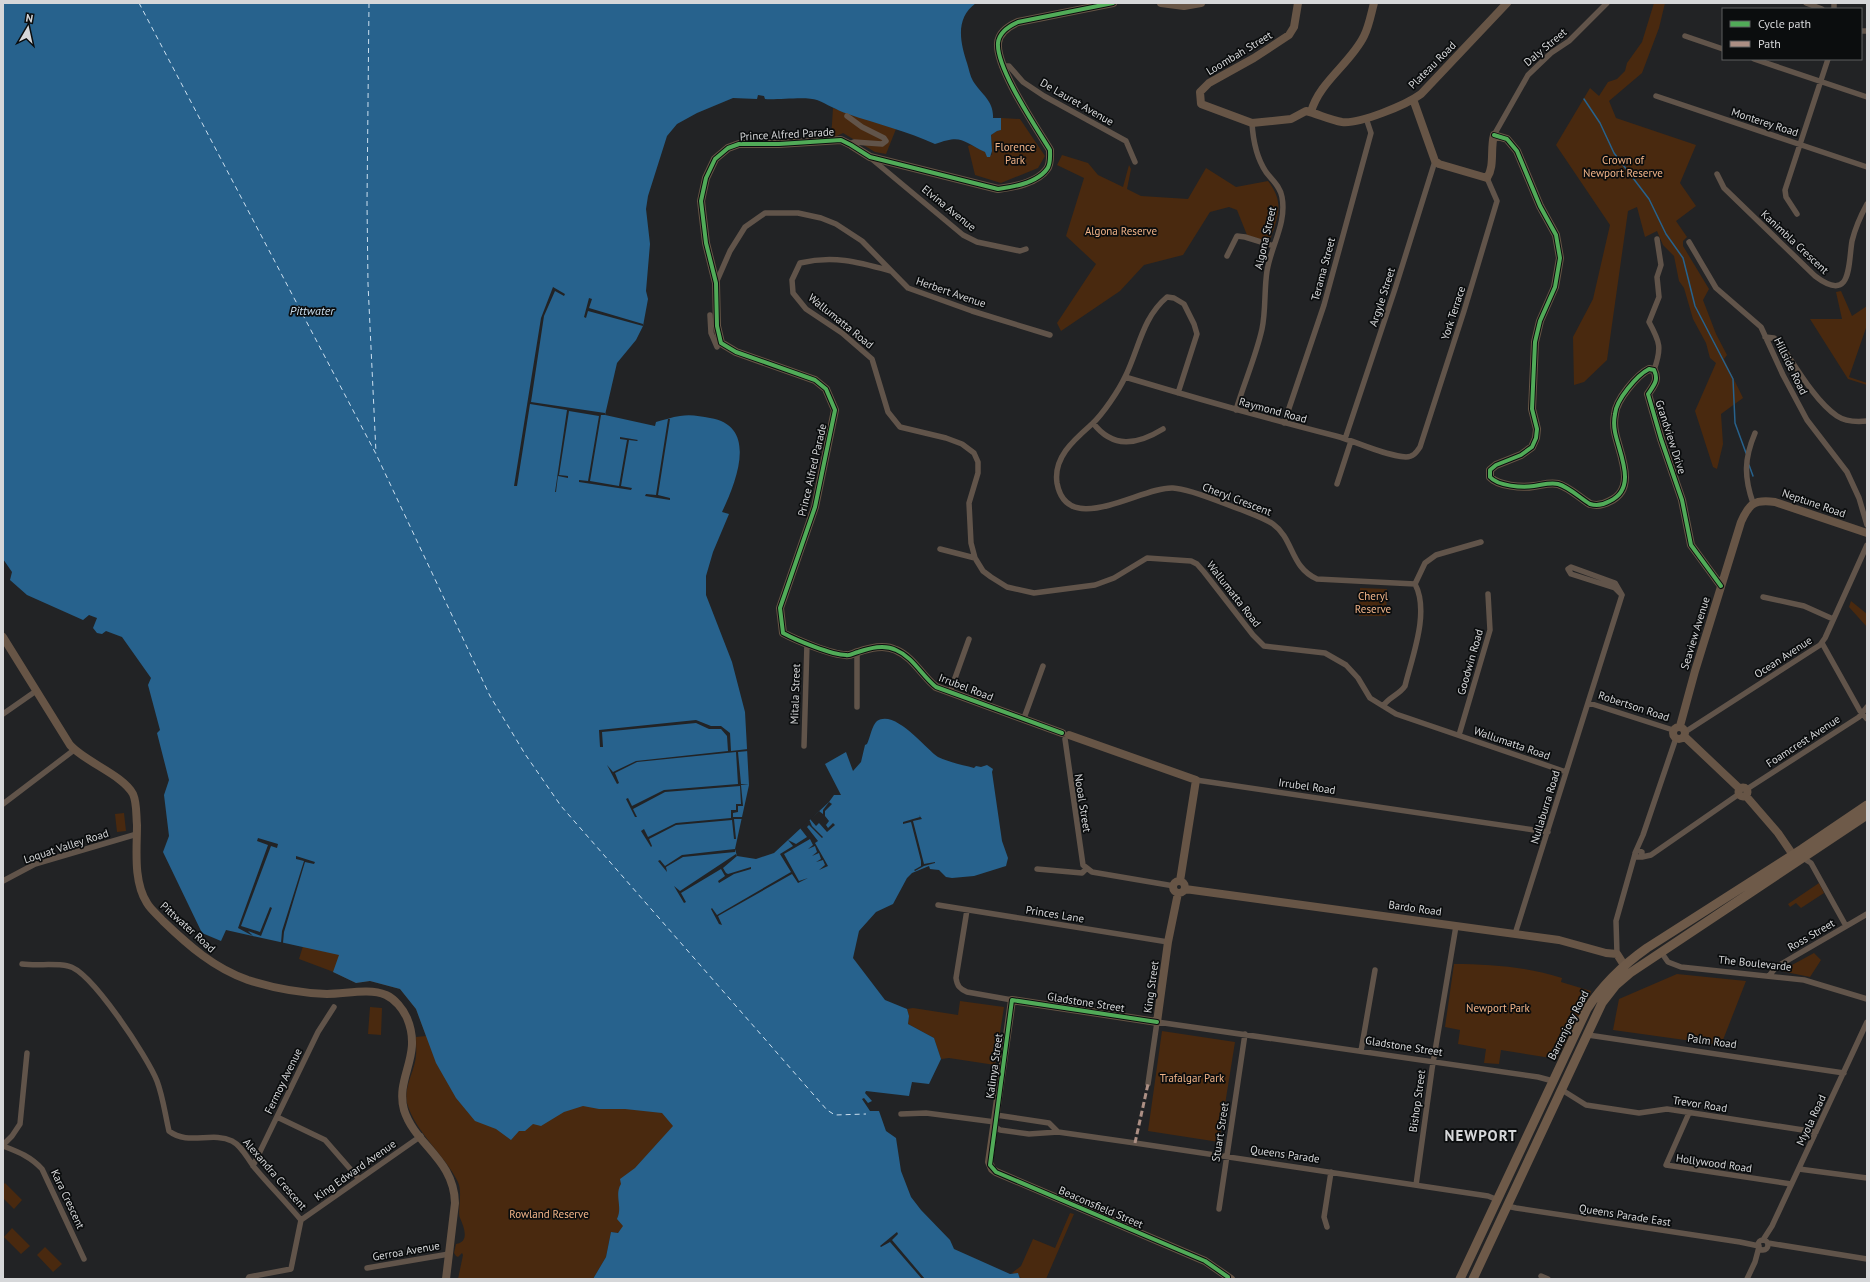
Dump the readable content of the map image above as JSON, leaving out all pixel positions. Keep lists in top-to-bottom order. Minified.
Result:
{"streets":{"main road":["Barrenjoey Road","Palm Road","Queens Parade"],"street":["Daly Street","Loombah Street","Plateau Road","De Lauret Avenue","Monterey Road","Prince Alfred Parade","Elvina Avenue","Algona Street","Kanimbla Crescent","Terama Street","Herbert Avenue","Argyle Street","York Terrace","Wallumatta Road","Hillside Road","Raymond Road","Grandview Drive","Cheryl Crescent","Neptune Road","Seaview Avenue","Ocean Avenue","Goodwin Road","Irrubel Road","Mitala Street","Robertson Road","Foamcrest Avenue","Nooal Street","Nullaburra Road","Loquat Valley Road","Bardo Road","Princes Lane","Pittwater Road","Ross Street","The Boulevarde","King Street","Gladstone Street","Kalinya Street","Fermoy Avenue","Bishop Street","Trevor Road","Myola Road","Stuart Street","Hollywood Road","King Edward Avenue","Alexandra Crescent","Kara Crescent","Beaconsfield Street","Queens Parade East","Gerroa Avenue"]},"crossings":[["Loombah Street","Plateau Road"],["Loombah Street","Algona Street"],["Plateau Road","Terama Street"],["De Lauret Avenue","Prince Alfred Parade"],["Prince Alfred Parade","Elvina Avenue"],["Prince Alfred Parade","Herbert Avenue"],["Prince Alfred Parade","Irrubel Road"],["Algona Street","Raymond Road"],["Terama Street","Raymond Road"],["Herbert Avenue","Wallumatta Road"],["Argyle Street","Raymond Road"],["York Terrace","Raymond Road"],["Wallumatta Road","Goodwin Road"],["Wallumatta Road","Nullaburra Road"],["Raymond Road","Cheryl Crescent"],["Grandview Drive","Seaview Avenue"],["Neptune Road","Seaview Avenue"],["Seaview Avenue","Ocean Avenue"],["Seaview Avenue","Robertson Road"],["Seaview Avenue","Foamcrest Avenue"],["Seaview Avenue","Bardo Road"],["Ocean Avenue","Robertson Road"],["Irrubel Road","Mitala Street"],["Irrubel Road","Nooal Street"],["Irrubel Road","Nullaburra Road"],["Irrubel Road","King Street"],["Robertson Road","Foamcrest Avenue"],["Robertson Road","Nullaburra Road"],["Robertson Road","Barrenjoey Road"],["Nooal Street","Bardo Road"],["Nullaburra Road","Bardo Road"],["Loquat Valley Road","Pittwater Road"],["Bardo Road","King Street"],["Bardo Road","Bishop Street"],["Princes Lane","King Street"],["Princes Lane","Gladstone Street"],["Pittwater Road","King Edward Avenue"],["Pittwater Road","Gerroa Avenue"],["Ross Street","The Boulevarde"],["The Boulevarde","Barrenjoey Road"],["King Street","Gladstone Street"],["Gladstone Street","Barrenjoey Road"],["Gladstone Street","Kalinya Street"],["Gladstone Street","Bishop Street"],["Gladstone Street","Stuart Street"],["Barrenjoey Road","Palm Road"],["Barrenjoey Road","Trevor Road"],["Barrenjoey Road","Queens Parade"],["Barrenjoey Road","Queens Parade East"],["Palm Road","Myola Road"],["Kalinya Street","Queens Parade"],["Kalinya Street","Beaconsfield Street"],["Fermoy Avenue","Alexandra Crescent"],["Bishop Street","Queens Parade"],["Trevor Road","Myola Road"],["Trevor Road","Hollywood Road"],["Myola Road","Hollywood Road"],["Myola Road","Queens Parade East"],["Stuart Street","Queens Parade"],["Queens Parade","Queens Parade East"],["King Edward Avenue","Alexandra Crescent"]],"districts":["NEWPORT"],"water":["Pittwater"],"parks":["Florence Park","Crown of Newport Reserve","Algona Reserve","Cheryl Reserve","Newport Park","Trafalgar Park","Rowland Reserve"],"legend":["Cycle path","Path"],"north":"top"}
